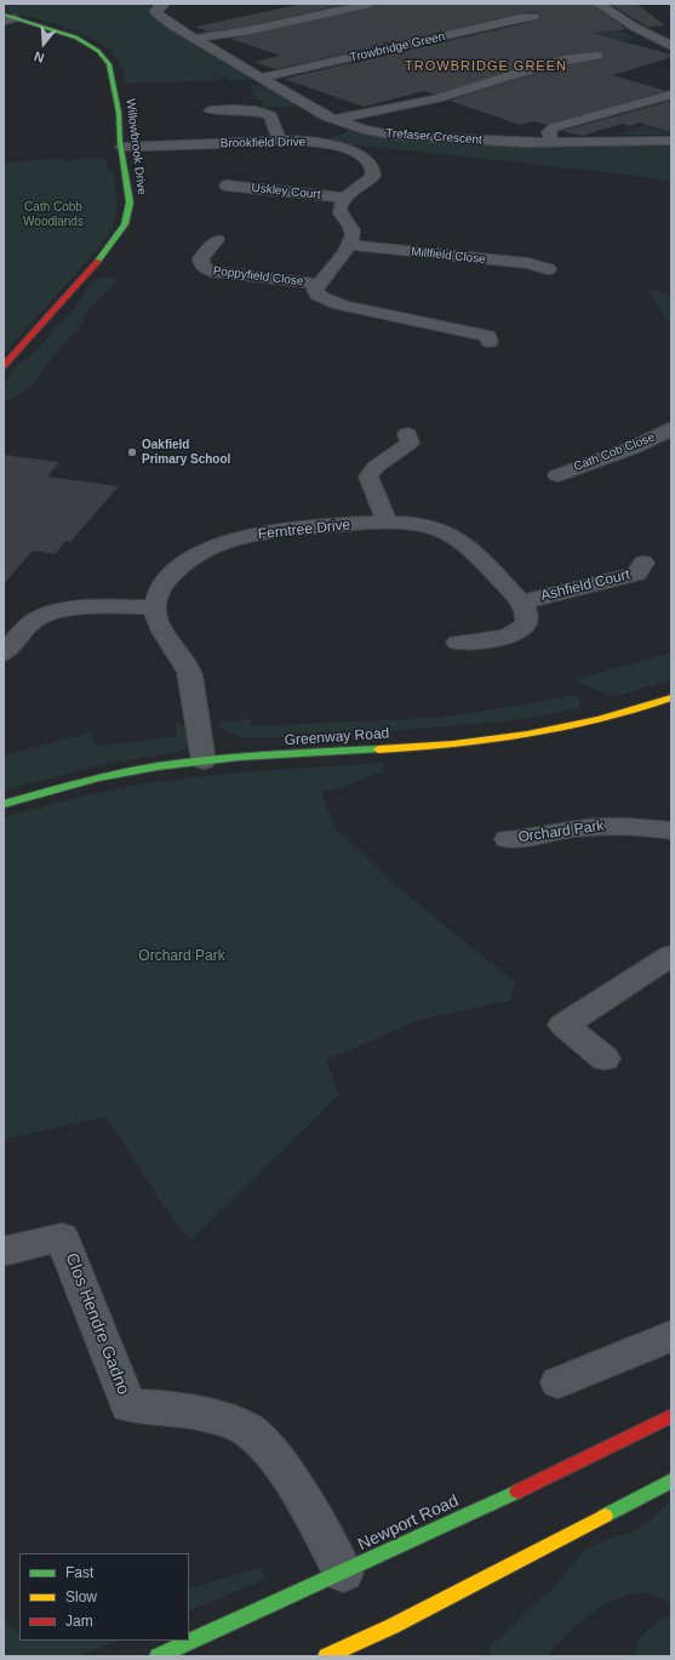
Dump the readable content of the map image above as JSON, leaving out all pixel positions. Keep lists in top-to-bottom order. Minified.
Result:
{"streets":{"street":["Trowbridge Green","Trefaser Crescent","Brookfield Drive","Willowbrook Drive","Uskley Court","Millfield Close","Poppyfield Close","Cath Cob Close","Ferntree Drive","Ashfield Court","Greenway Road","Orchard Park","Clos Hendre Gadno","Newport Road"]},"crossings":[["Trowbridge Green","Trefaser Crescent"],["Brookfield Drive","Willowbrook Drive"],["Brookfield Drive","Uskley Court"],["Ferntree Drive","Ashfield Court"],["Clos Hendre Gadno","Newport Road"]],"districts":["TROWBRIDGE GREEN"],"parks":["Cath Cobb Woodlands","Orchard Park"],"places":["Oakfield Primary School"],"legend":["Fast","Slow","Jam"],"north":"bottom"}
